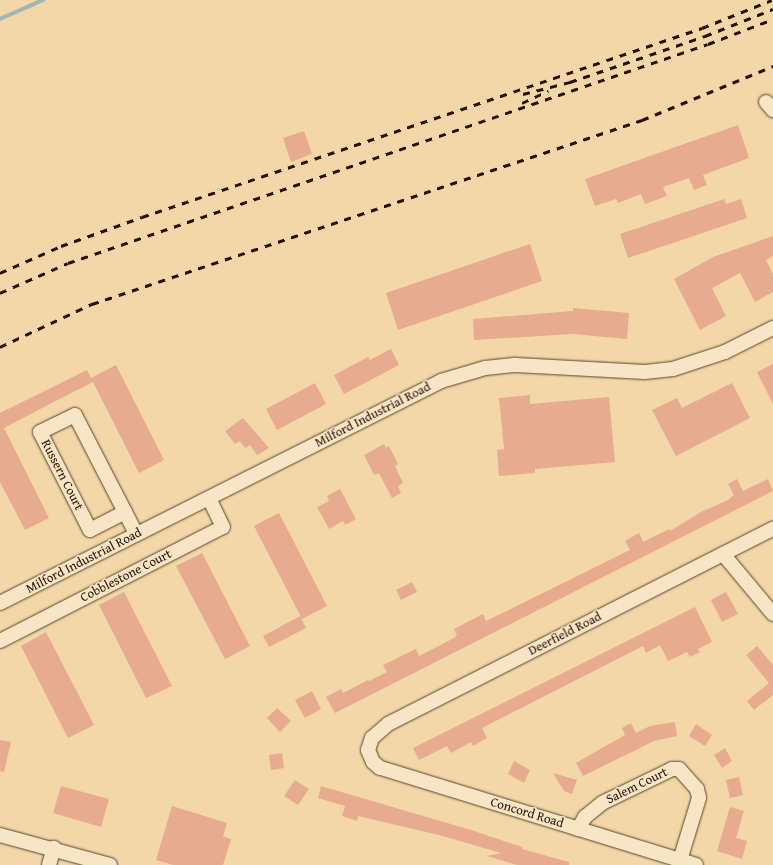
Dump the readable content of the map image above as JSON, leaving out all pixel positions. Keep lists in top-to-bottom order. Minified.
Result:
{"streets":{"street":["Milford Industrial Road","Russern Court","Cobblestone Court","Deerfield Road","Salem Court","Concord Road"]},"crossings":[["Milford Industrial Road","Russern Court"],["Milford Industrial Road","Cobblestone Court"],["Deerfield Road","Concord Road"],["Salem Court","Concord Road"]]}
